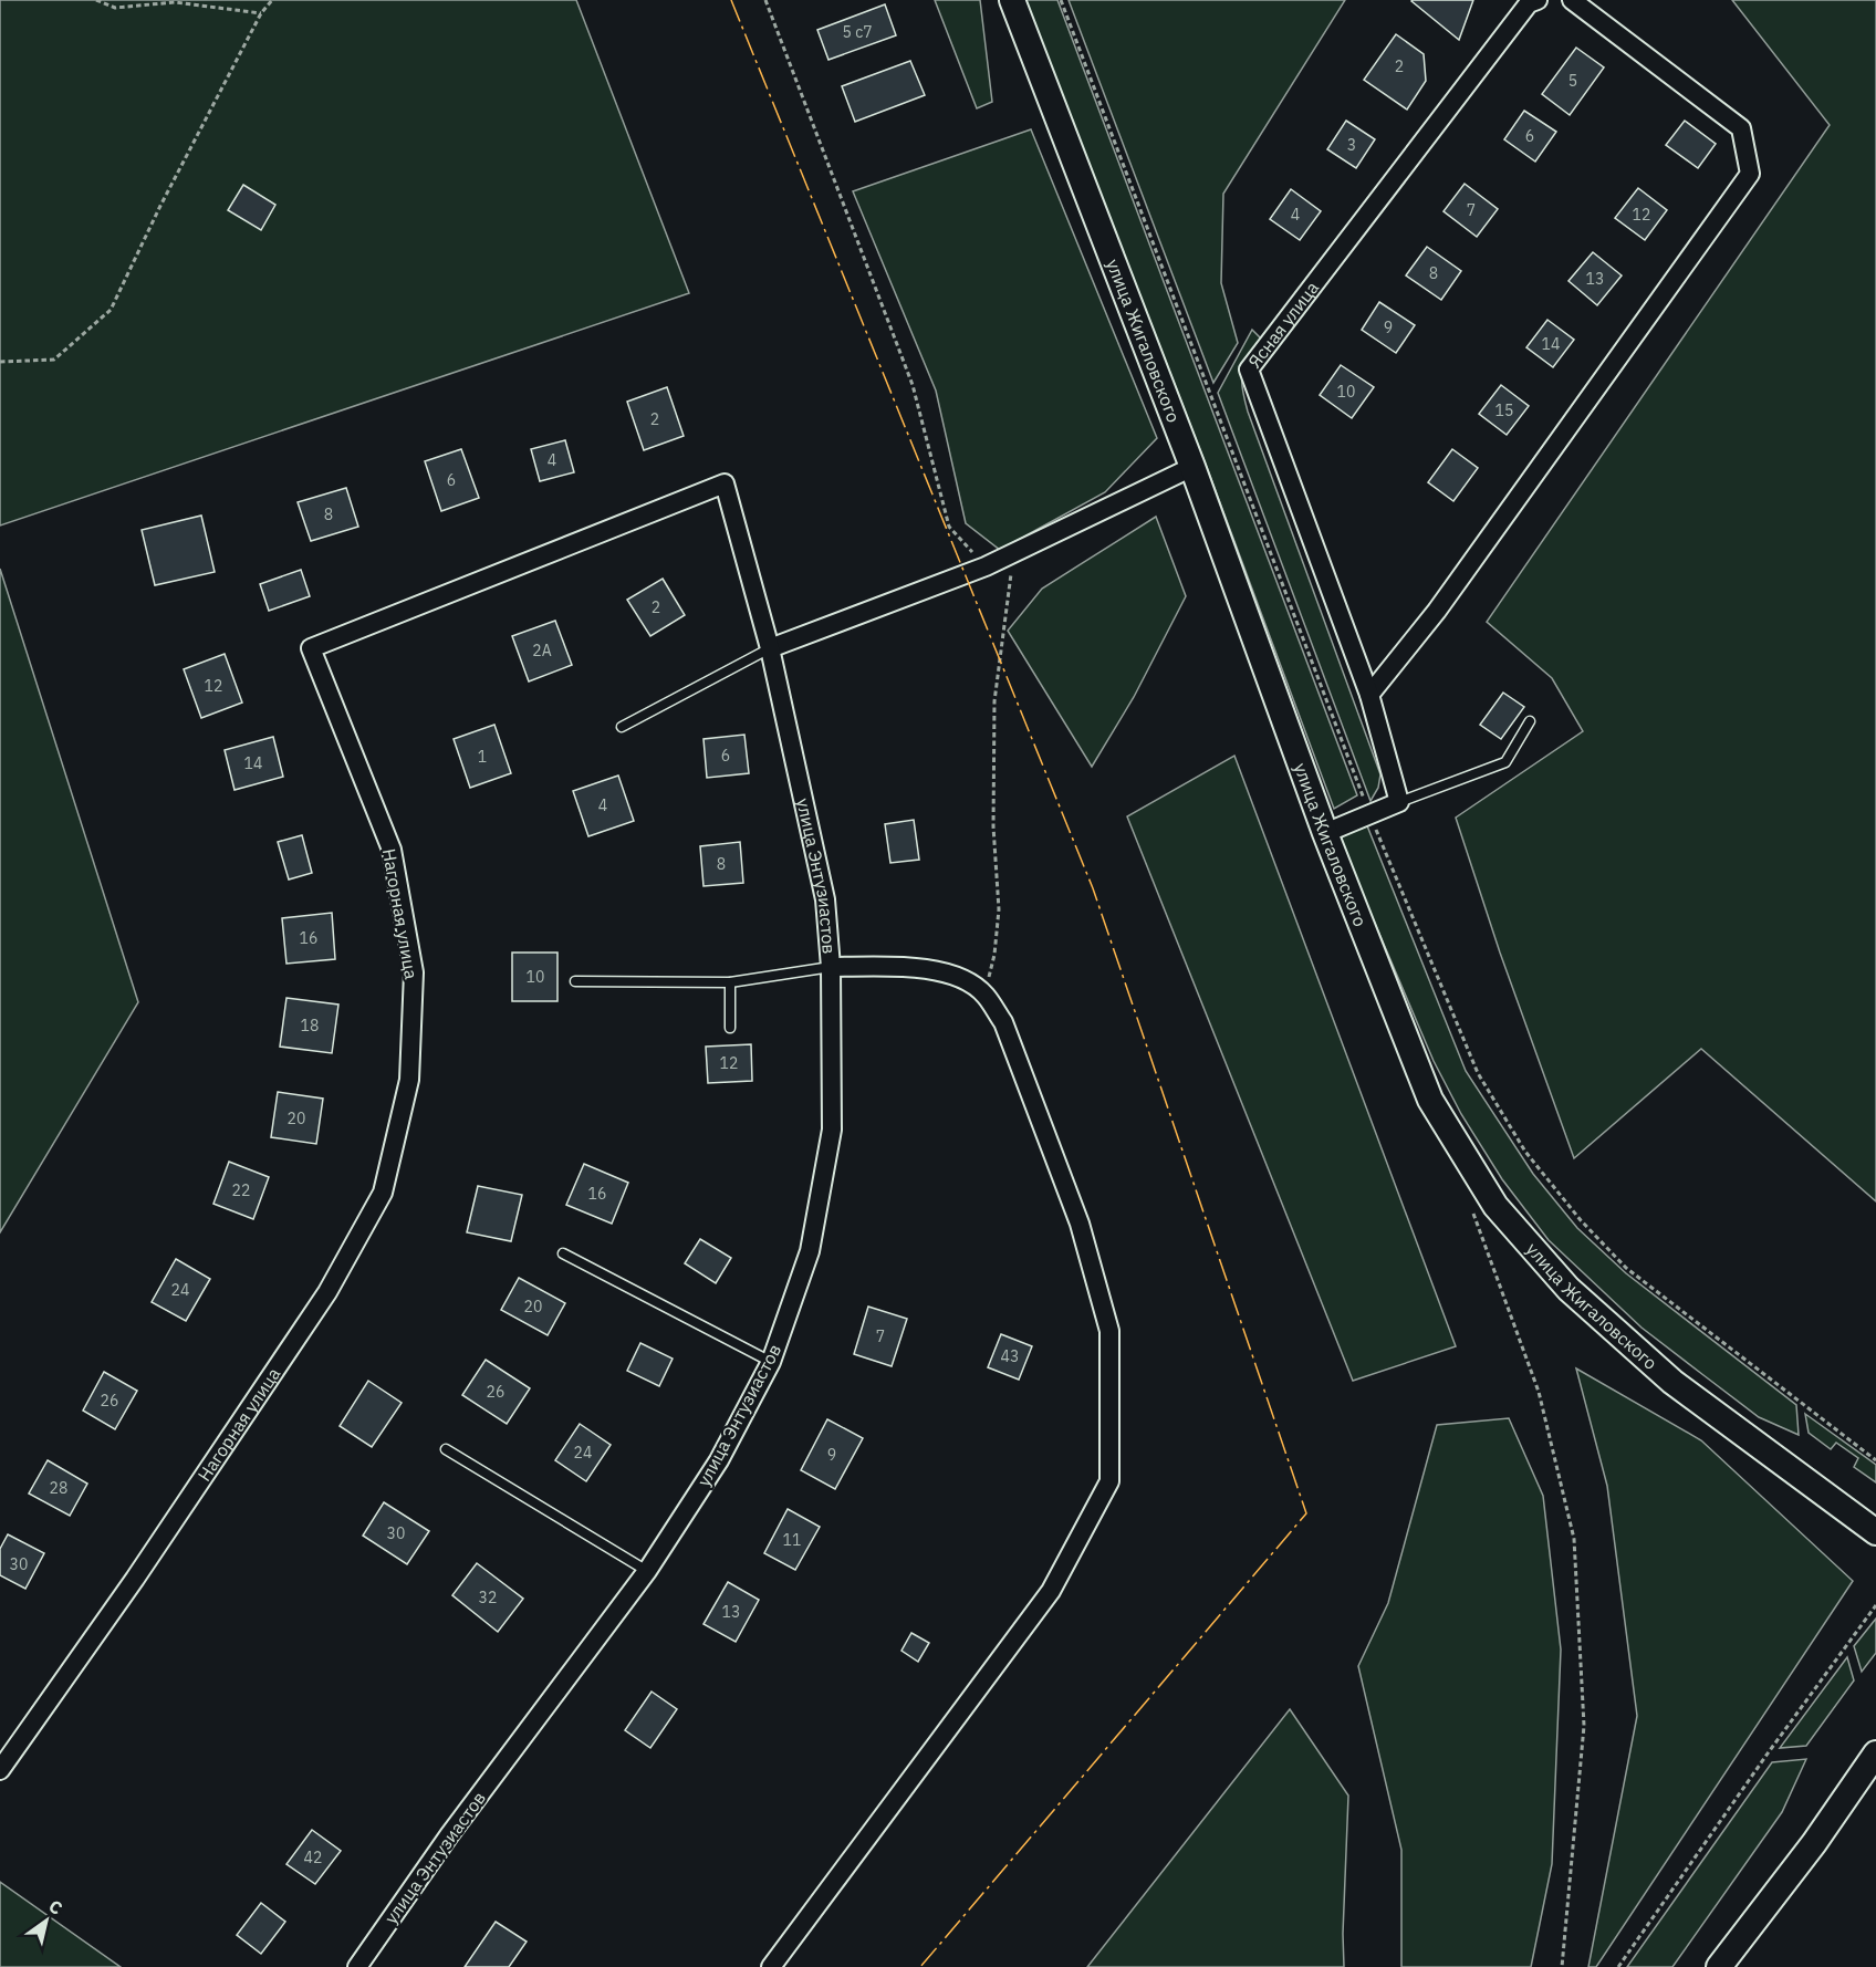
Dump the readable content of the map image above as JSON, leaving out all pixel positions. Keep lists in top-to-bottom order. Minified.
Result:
{"streets":{"main road":["улица Жигаловского"],"street":["Ясная улица","улица Энтузиастов","Нагорная улица"]},"crossings":[["улица Энтузиастов","Нагорная улица"]],"house_numbers":["5 с7","2","5","6","3","7","4","12","8","13","9","14","10","15","2","4","6","8","2","2А","12","6","1","14","4","8","16","10","18","12","20","22","16","24","20","7","43","26","26","24","9","28","30","11","30","32","13","42"],"north":"top right"}
